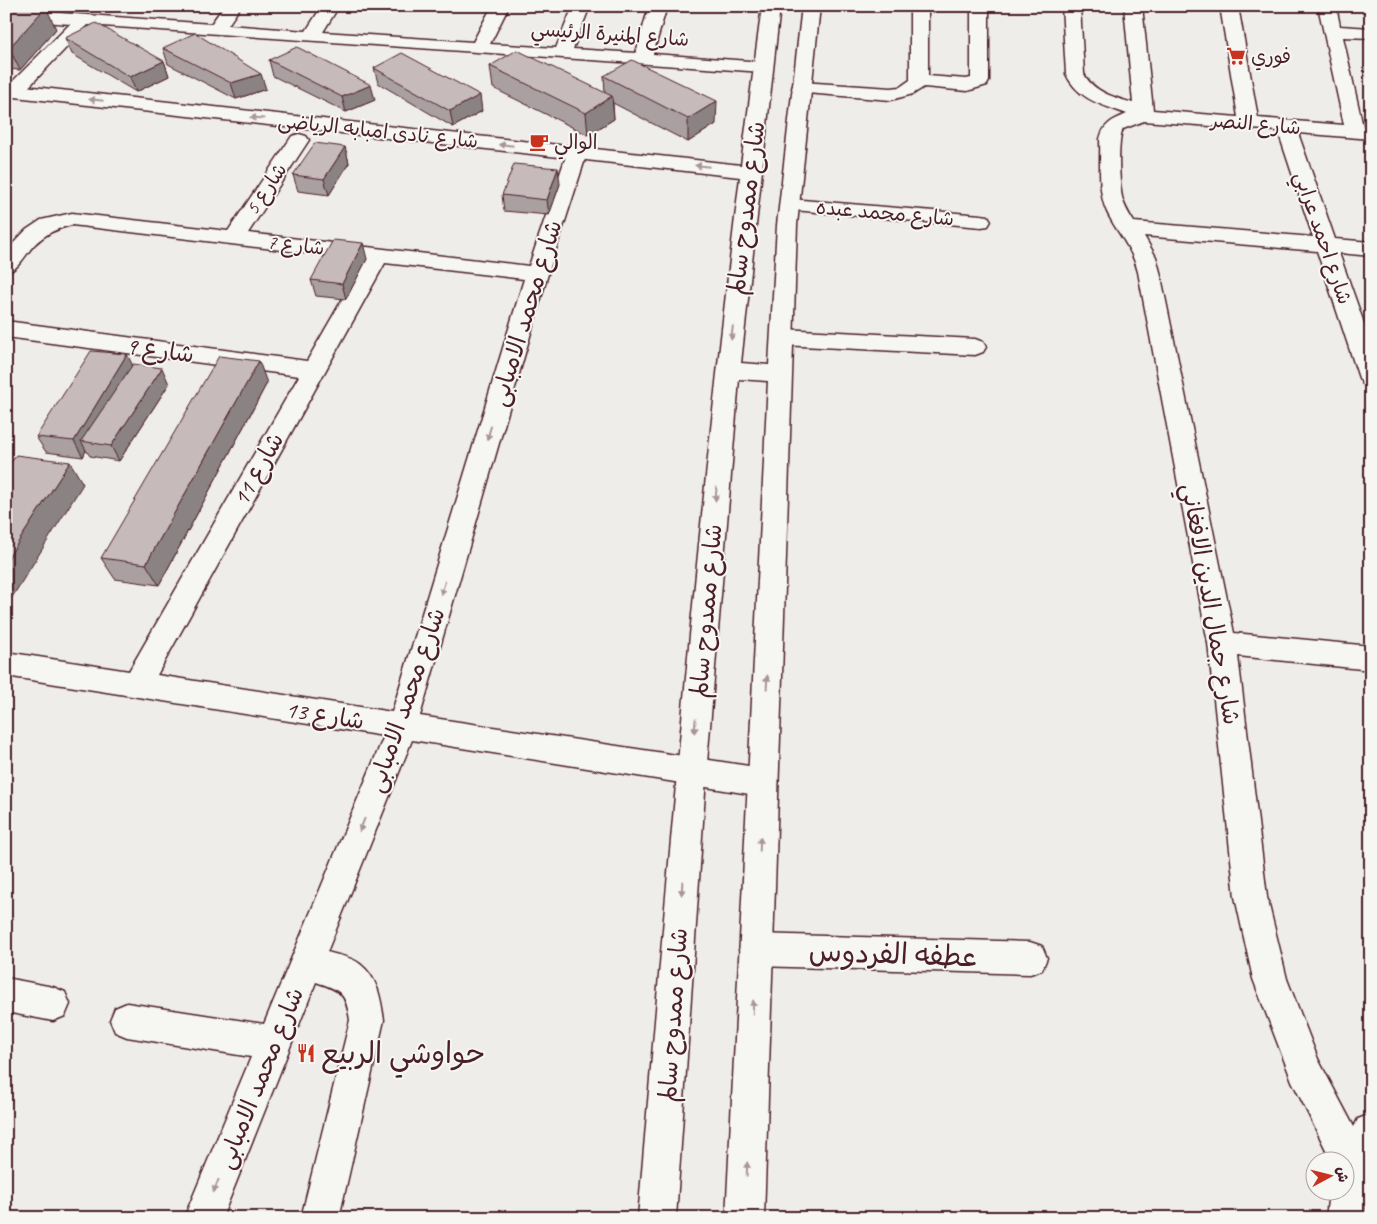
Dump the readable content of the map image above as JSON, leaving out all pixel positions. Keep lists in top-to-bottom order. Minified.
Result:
{"streets":{"street":["شارع المنيرة الرئيسي","شارع النصر","شارع نادى امبابه الرياضى","شارع 5","شارع ممدوح سالم","شارع محمد عبده","شارع احمد عرابي","شارع 7","شارع محمد الامبابى","شارع 9","شارع 11","شارع جمال الدين الافغاني","شارع 13","عطفه الفردوس"]},"crossings":[["شارع المنيرة الرئيسي","شارع ممدوح سالم"],["شارع النصر","شارع احمد عرابي"],["شارع النصر","شارع جمال الدين الافغاني"],["شارع نادى امبابه الرياضى","شارع 5"],["شارع نادى امبابه الرياضى","شارع ممدوح سالم"],["شارع نادى امبابه الرياضى","شارع محمد الامبابى"],["شارع 5","شارع 7"],["شارع ممدوح سالم","شارع محمد عبده"],["شارع ممدوح سالم","شارع 13"],["شارع ممدوح سالم","عطفه الفردوس"],["شارع 7","شارع محمد الامبابى"],["شارع 7","شارع 11"],["شارع محمد الامبابى","شارع 13"],["شارع 9","شارع 11"],["شارع 11","شارع 13"]],"one_way":["شارع محمد الامبابى"],"places":{"supermarket":["فوري"],"cafe":["الوالي"],"restaurant":["حواوشي الربيع"]},"north":"right"}
